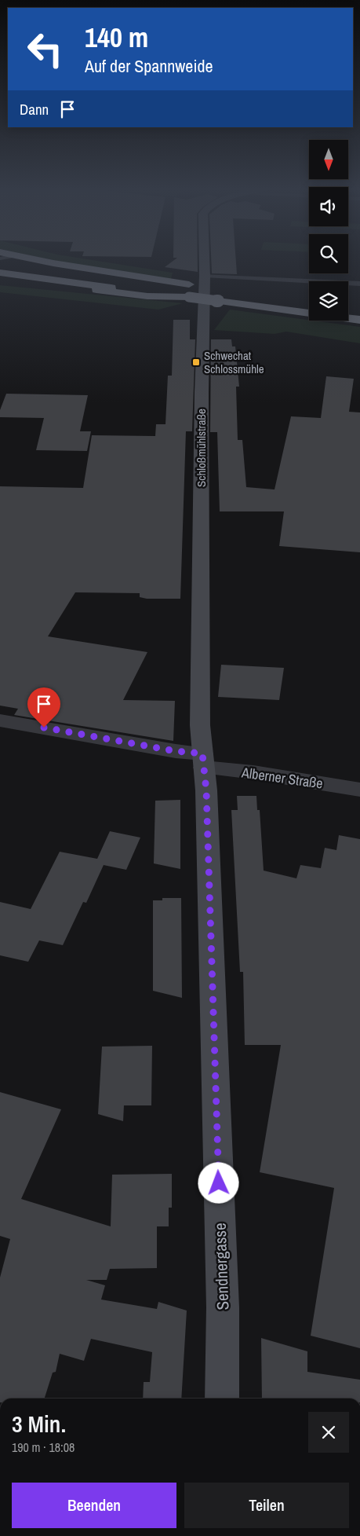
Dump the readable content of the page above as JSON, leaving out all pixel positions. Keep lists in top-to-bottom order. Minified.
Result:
{"streets":{"street":["Schloßmühlstraße","Alberner Straße","Sendnergasse"]},"crossings":[["Schloßmühlstraße","Alberner Straße"],["Schloßmühlstraße","Sendnergasse"],["Alberner Straße","Sendnergasse"]],"places":{"transit":["Schwechat Schlossmühle"]},"north":"bottom","page":{"turn":["140 m","Auf der Spannweide"],"then":"Dann","heading":["3 Min.","190 m · 18:08"],"buttons":["Beenden","Teilen"]}}
